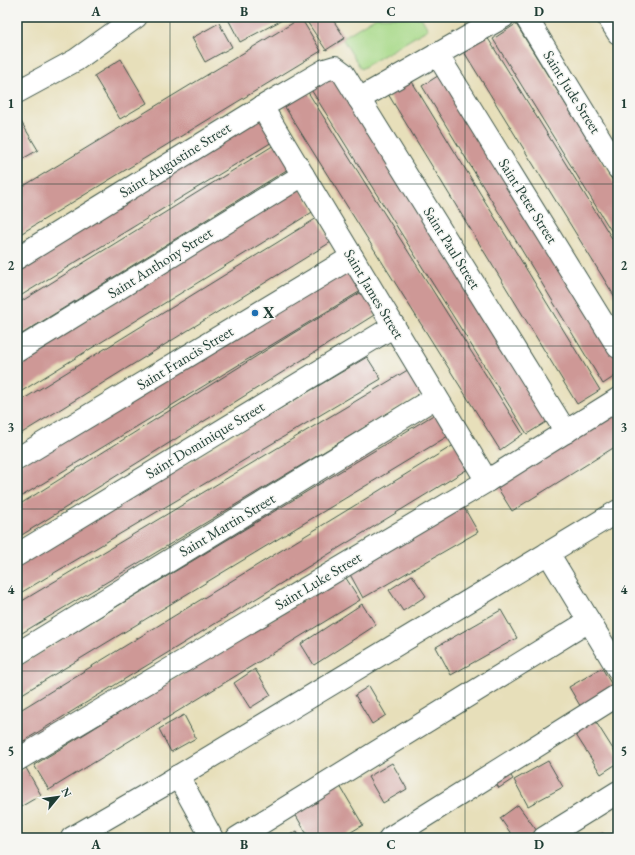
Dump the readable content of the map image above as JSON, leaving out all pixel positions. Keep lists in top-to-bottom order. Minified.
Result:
{"streets":{"street":["Saint Jude Street","Saint Augustine Street","Saint Peter Street","Saint Paul Street","Saint Anthony Street","Saint James Street","Saint Francis Street","Saint Dominique Street","Saint Martin Street","Saint Luke Street"]},"crossings":[["Saint Augustine Street","Saint Paul Street"],["Saint Augustine Street","Saint James Street"],["Saint Paul Street","Saint Luke Street"],["Saint Anthony Street","Saint James Street"],["Saint James Street","Saint Francis Street"],["Saint James Street","Saint Dominique Street"],["Saint James Street","Saint Martin Street"],["Saint James Street","Saint Luke Street"]],"places":["X"],"north":"top right","grid":{"columns":["A","B","C","D"],"rows":["1","2","3","4","5"]}}
